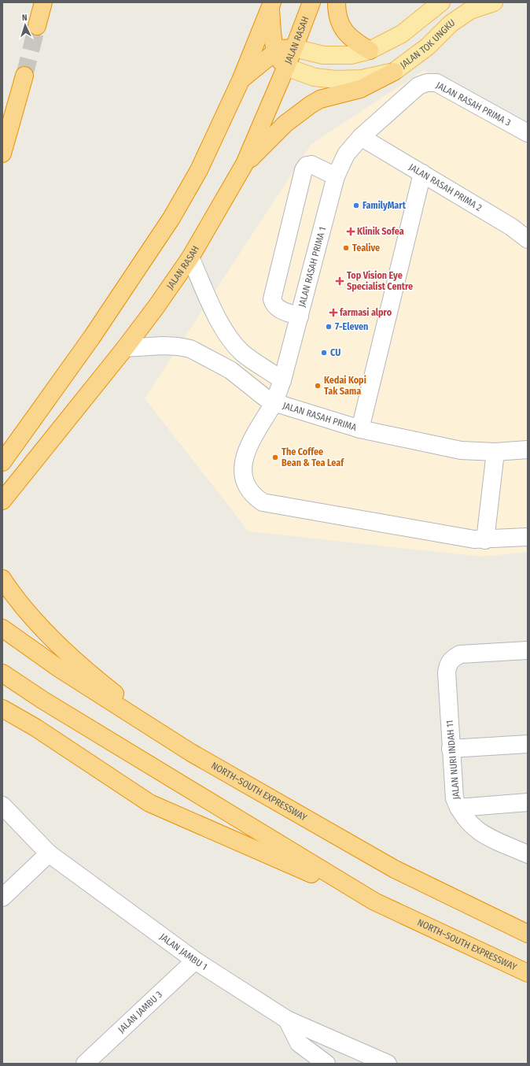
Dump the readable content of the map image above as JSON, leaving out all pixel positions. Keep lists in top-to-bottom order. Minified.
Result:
{"streets":{"highway":["JALAN RASAH","NORTH–SOUTH EXPRESSWAY"],"main road":["JALAN TOK UNGKU"],"street":["JALAN RASAH PRIMA 3","JALAN RASAH PRIMA 2","JALAN RASAH PRIMA 1","JALAN RASAH PRIMA","JALAN NURI INDAH 11","JALAN JAMBU 1","JALAN JAMBU 3"]},"crossings":[["JALAN RASAH","JALAN TOK UNGKU"],["JALAN RASAH","JALAN RASAH PRIMA"],["JALAN RASAH PRIMA 3","JALAN RASAH PRIMA 2"],["JALAN RASAH PRIMA 3","JALAN RASAH PRIMA 1"],["JALAN RASAH PRIMA 2","JALAN RASAH PRIMA 1"],["JALAN RASAH PRIMA 1","JALAN RASAH PRIMA"],["JALAN JAMBU 1","JALAN JAMBU 3"]],"places":{"other":["FamilyMart","Tealive","7-Eleven","CU","Kedai Kopi Tak Sama","The Coffee Bean & Tea Leaf"],"health":["Klinik Sofea","Top Vision Eye Specialist Centre","farmasi alpro"]},"north":"top"}
